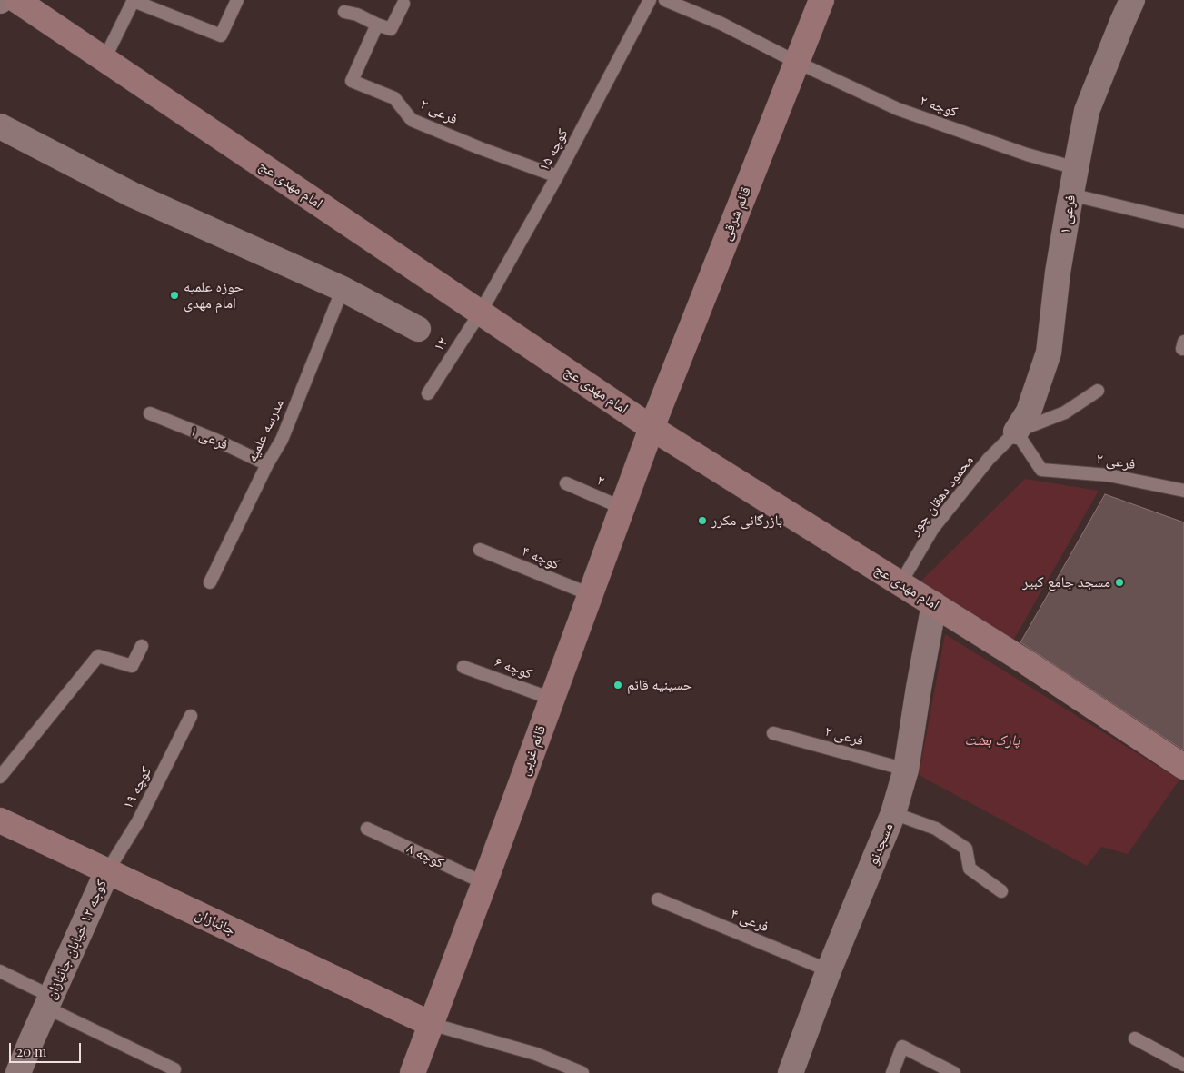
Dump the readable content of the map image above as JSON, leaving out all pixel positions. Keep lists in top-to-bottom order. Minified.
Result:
{"streets":{"street":["امام مهدی عج","قائم شرقی","فرعی ۱","قائم غربی","مسجدنو","جانبازان","کوچه ۱۲ خیابان جانبازان"],"lane":["کوچه ۲","فرعی ۲","کوچه ۱۵","۱۲","مدرسه علمیه","۲","محمود دهقان چور","کوچه ۴","کوچه ۶","کوچه ۱۹","کوچه ۸","فرعی ۴"]},"crossings":[["کوچه ۲","قائم شرقی"],["کوچه ۲","فرعی ۱"],["فرعی ۲","کوچه ۱۵"],["فرعی ۲","فرعی ۱"],["فرعی ۲","محمود دهقان چور"],["فرعی ۲","مسجدنو"],["کوچه ۱۵","امام مهدی عج"],["کوچه ۱۵","۱۲"],["امام مهدی عج","قائم شرقی"],["امام مهدی عج","۱۲"],["امام مهدی عج","محمود دهقان چور"],["امام مهدی عج","قائم غربی"],["امام مهدی عج","مسجدنو"],["قائم شرقی","قائم غربی"],["فرعی ۱","مدرسه علمیه"],["فرعی ۱","محمود دهقان چور"],["۲","قائم غربی"],["کوچه ۴","قائم غربی"],["کوچه ۶","قائم غربی"],["قائم غربی","کوچه ۸"],["قائم غربی","جانبازان"],["کوچه ۱۹","جانبازان"],["کوچه ۱۹","کوچه ۱۲ خیابان جانبازان"],["مسجدنو","فرعی ۴"],["جانبازان","کوچه ۱۲ خیابان جانبازان"]],"parks":["پارک بعثت"],"places":["حوزه علمیه امام مهدی","بازرگانی مکرر","مسجد جامع کبیر","حسینیه قائم"],"scale_bar":"20 m"}
